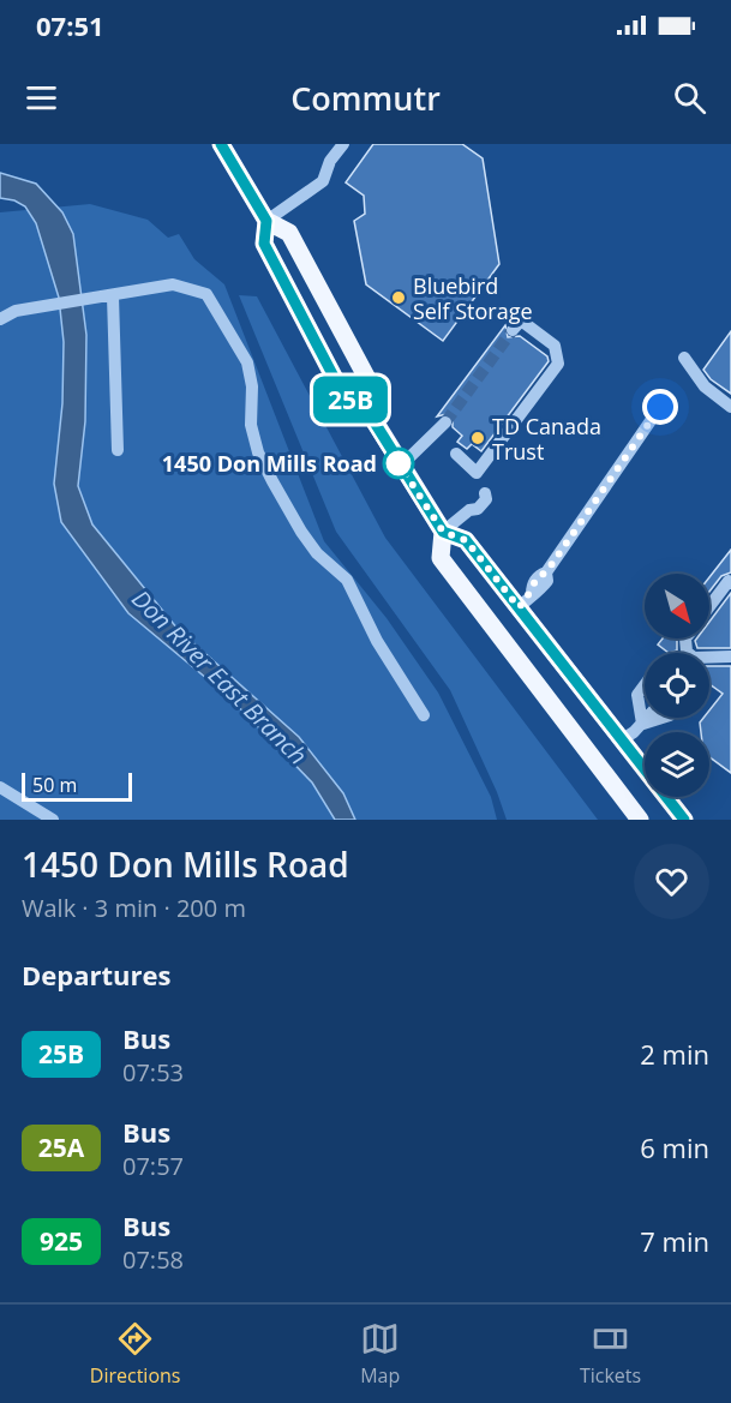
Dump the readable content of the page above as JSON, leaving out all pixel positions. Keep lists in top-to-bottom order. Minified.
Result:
{"water":["Don River East Branch"],"places":["Bluebird Self Storage","TD Canada Trust","1450 Don Mills Road"],"lines":["bus line 25B"],"scale_bar":"50 m","north":"bottom right","page":{"status":"07:51","header":"Commutr","on_map":"25B","scale":"50 m","heading":[["1450 Don Mills Road","Walk · 3 min · 200 m"],"Departures"],"list":[{"mark":"25B","name":"Bus","note":"07:53","value":"2 min"},{"mark":"25A","name":"Bus","note":"07:57","value":"6 min"},{"mark":"925","name":"Bus","note":"07:58","value":"7 min"}],"tabs":["Directions","Map","Tickets"]}}
